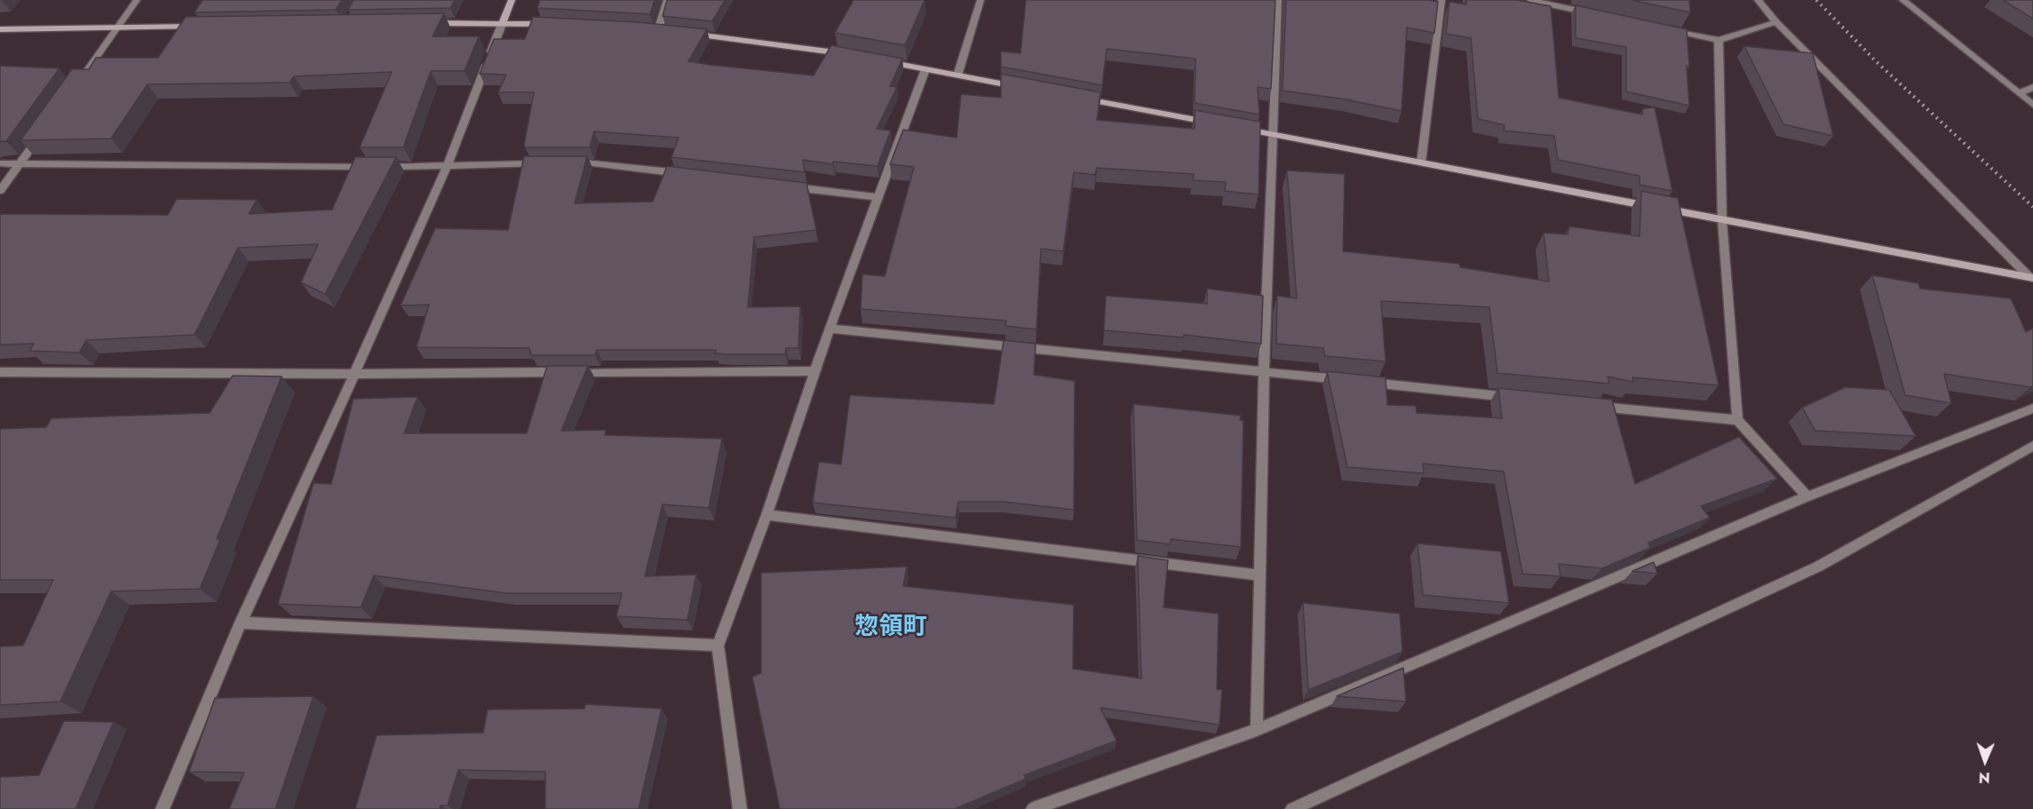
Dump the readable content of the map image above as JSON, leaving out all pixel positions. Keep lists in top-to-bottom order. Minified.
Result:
{"districts":["惣領町"],"north":"bottom"}
